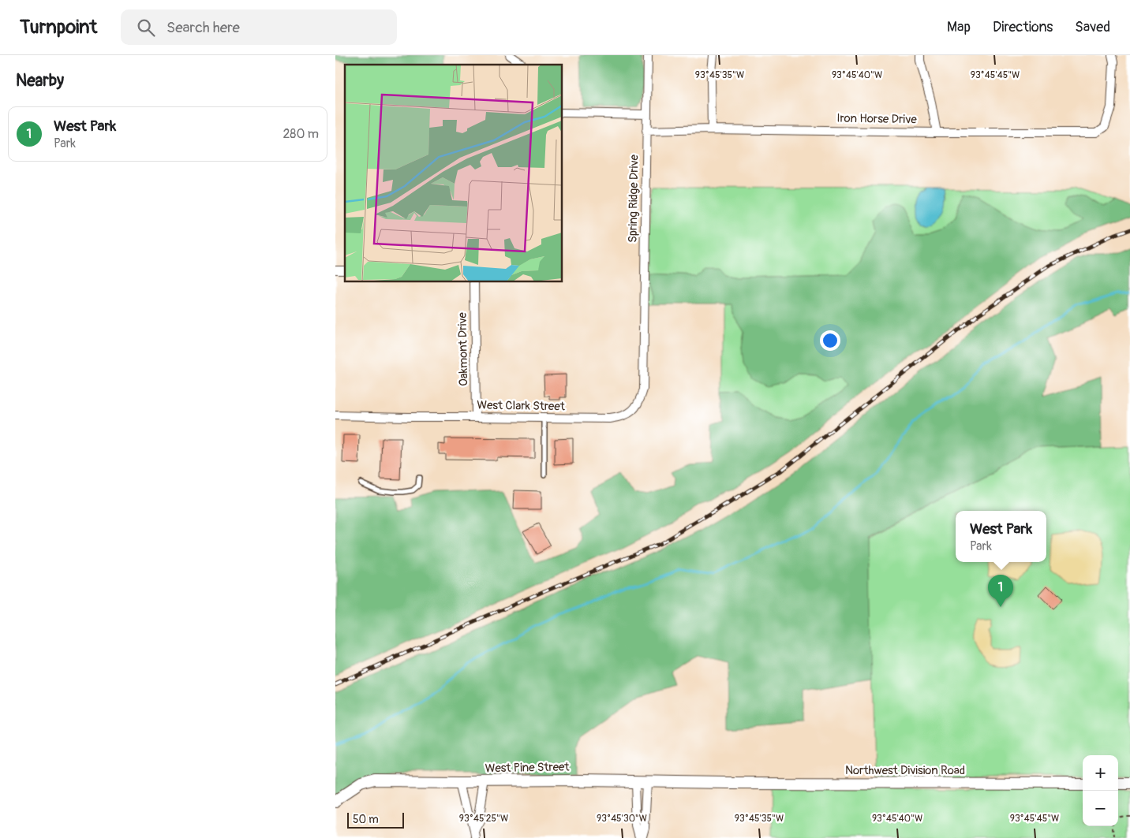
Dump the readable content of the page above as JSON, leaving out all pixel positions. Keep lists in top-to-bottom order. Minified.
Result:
{"streets":{"street":["Iron Horse Drive","Spring Ridge Drive","Oakmont Drive","West Clark Street","West Pine Street","Northwest Division Road"]},"crossings":[["Iron Horse Drive","Spring Ridge Drive"],["Spring Ridge Drive","West Clark Street"],["Oakmont Drive","West Clark Street"],["West Pine Street","Northwest Division Road"]],"scale_bar":"50 m","page":{"header":"Turnpoint","search":"Search here","nav":["Map","Directions","Saved"],"heading":"Nearby","list":[{"mark":"1","name":"West Park","note":"Park","value":"280 m"}],"popup":["West Park","Park"],"pins":"1","map_buttons":["+","−"],"scale":"50 m"},"coordinates":["93°45'35\"W","93°45'40\"W","93°45'45\"W","93°45'25\"W","93°45'30\"W"]}
